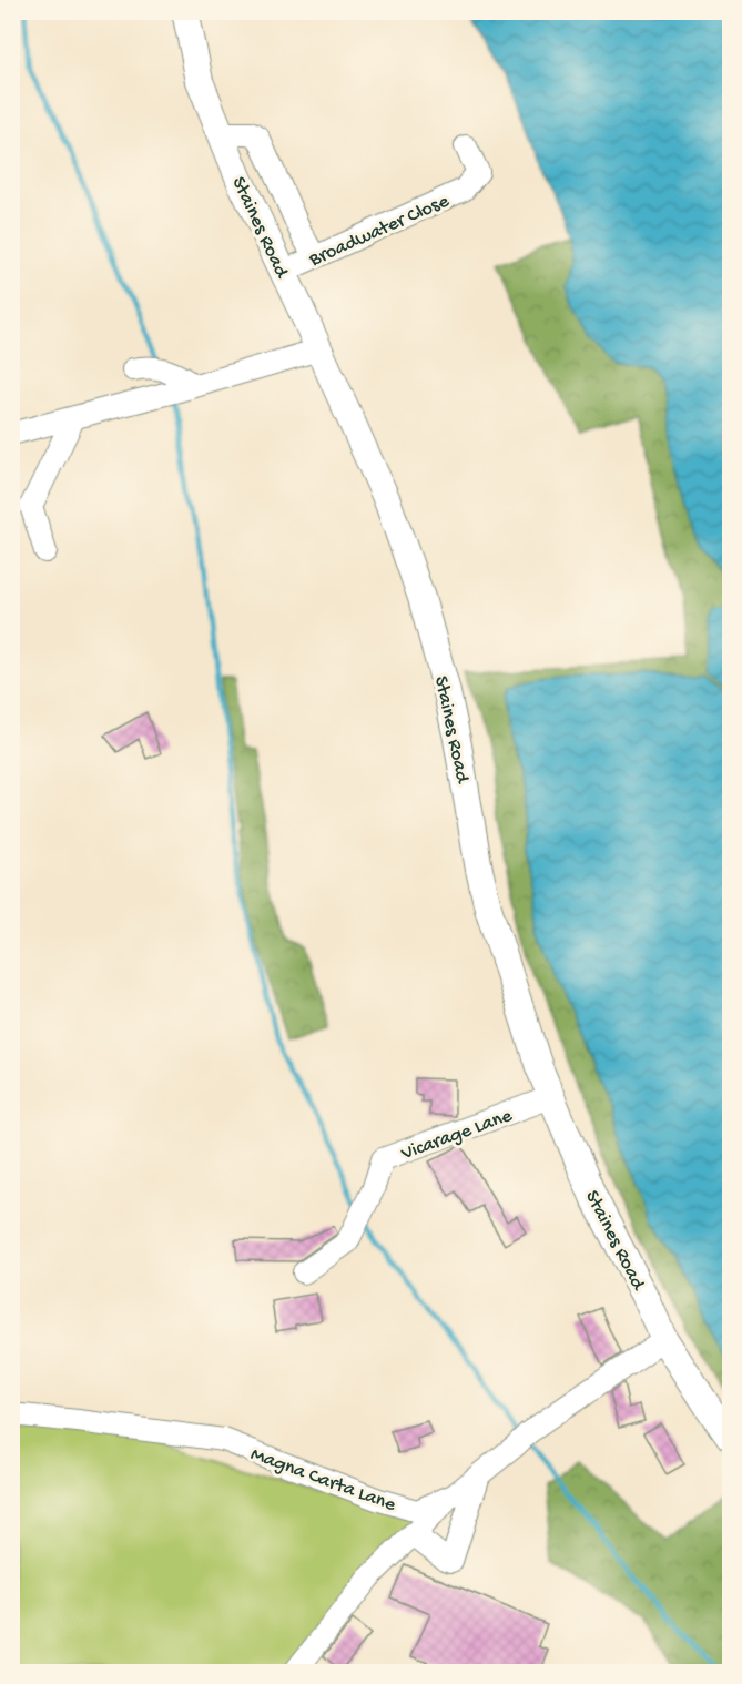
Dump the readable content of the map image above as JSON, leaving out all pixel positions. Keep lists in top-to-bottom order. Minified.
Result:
{"streets":{"main road":["Staines Road"],"street":["Broadwater Close","Vicarage Lane","Magna Carta Lane"]},"crossings":[["Staines Road","Broadwater Close"],["Staines Road","Vicarage Lane"],["Staines Road","Magna Carta Lane"]]}
